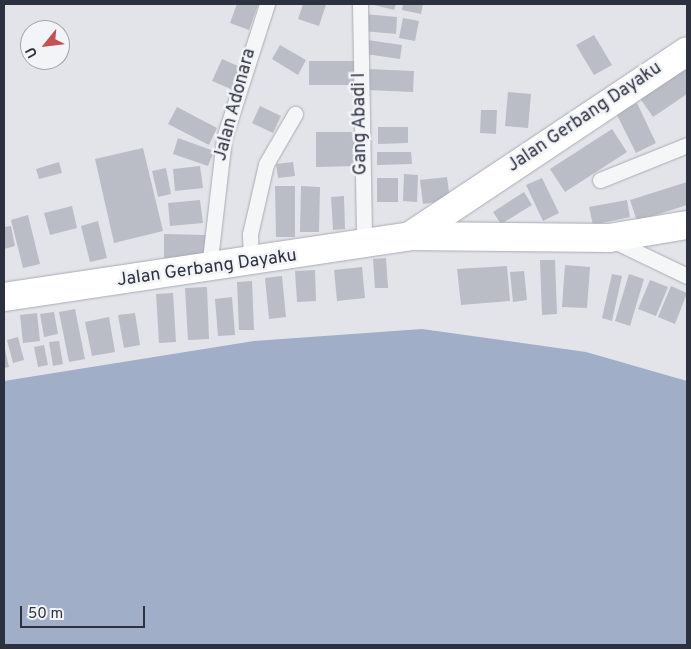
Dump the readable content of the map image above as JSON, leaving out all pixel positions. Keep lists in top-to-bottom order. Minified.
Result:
{"streets":{"highway":["Jalan Gerbang Dayaku"],"street":["Jalan Adonara","Gang Abadi I"]},"crossings":[["Jalan Adonara","Jalan Gerbang Dayaku"],["Jalan Gerbang Dayaku","Gang Abadi I"]],"scale_bar":"50 m","north":"bottom left"}
